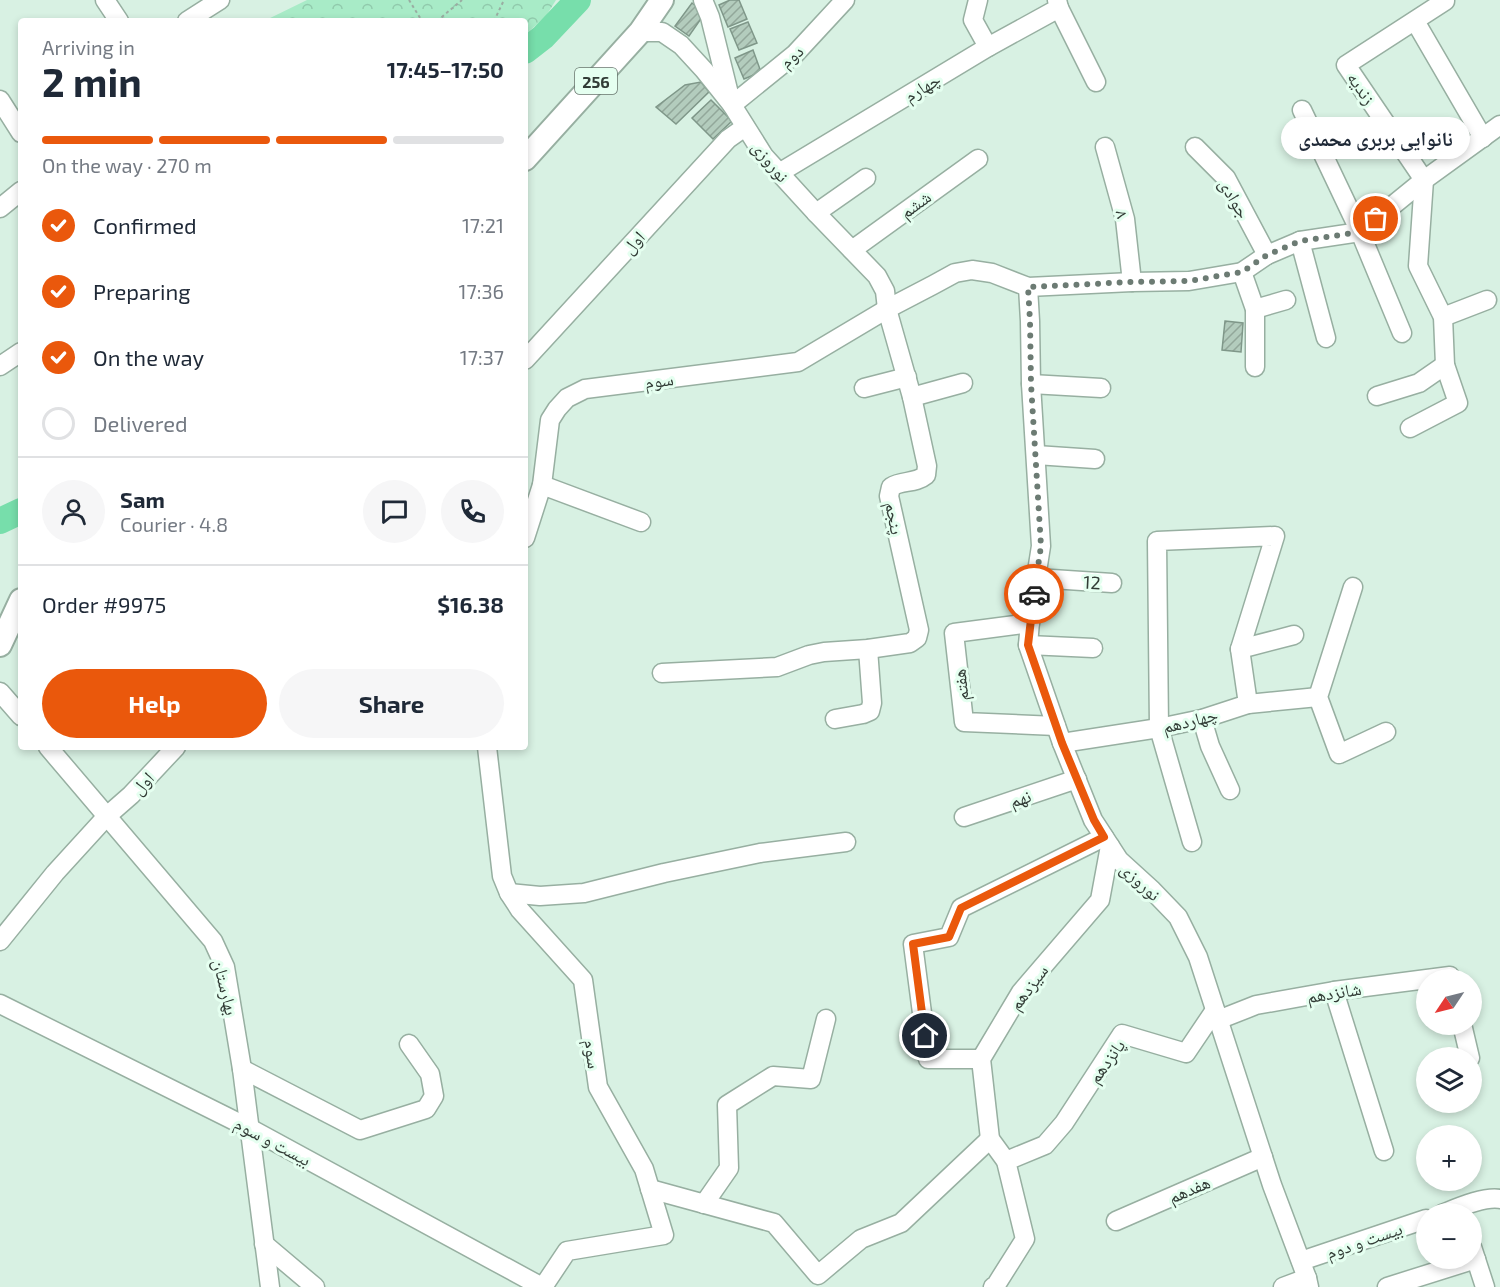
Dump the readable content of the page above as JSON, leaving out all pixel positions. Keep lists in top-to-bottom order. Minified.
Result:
{"streets":{"main road":["256"],"street":["دوم","چهارم","زندیه","نوروزی","جوادی","ششم","۸","اول","سوم","پنجم","12","هفتم","چهاردهم","نهم","بهارستان","سیزدهم","شانزدهم","پانزدهم","بیست و سوم","هفدهم","بیست و دوم"]},"crossings":[["دوم","نوروزی"],["256","نوروزی"],["چهارم","نوروزی"],["نوروزی","ششم"],["نوروزی","اول"],["نوروزی","سوم"],["نوروزی","پنجم"],["نوروزی","12"],["نوروزی","هفتم"],["نوروزی","چهاردهم"],["نوروزی","نهم"],["نوروزی","سیزدهم"],["نوروزی","شانزدهم"],["نوروزی","پانزدهم"],["نوروزی","هفدهم"],["نوروزی","بیست و دوم"],["اول","بهارستان"],["سوم","پنجم"],["سوم","بیست و سوم"],["هفتم","چهاردهم"],["بهارستان","بیست و سوم"],["شانزدهم","پانزدهم"]],"places":["نانوایی بربری محمدی"],"north":"bottom left","page":{"heading":["2 min","Arriving in","17:45–17:50"],"panel":["Sam","Courier · 4.8","Order #9975","$16.38"],"bubble":"نانوایی بربری محمدی","bar":"On the way · 270 m","list":[["Confirmed","17:21"],["Preparing","17:36"],["On the way","17:37"],"Delivered"],"buttons":["Help","Share"],"map_buttons":["+","−"]}}
